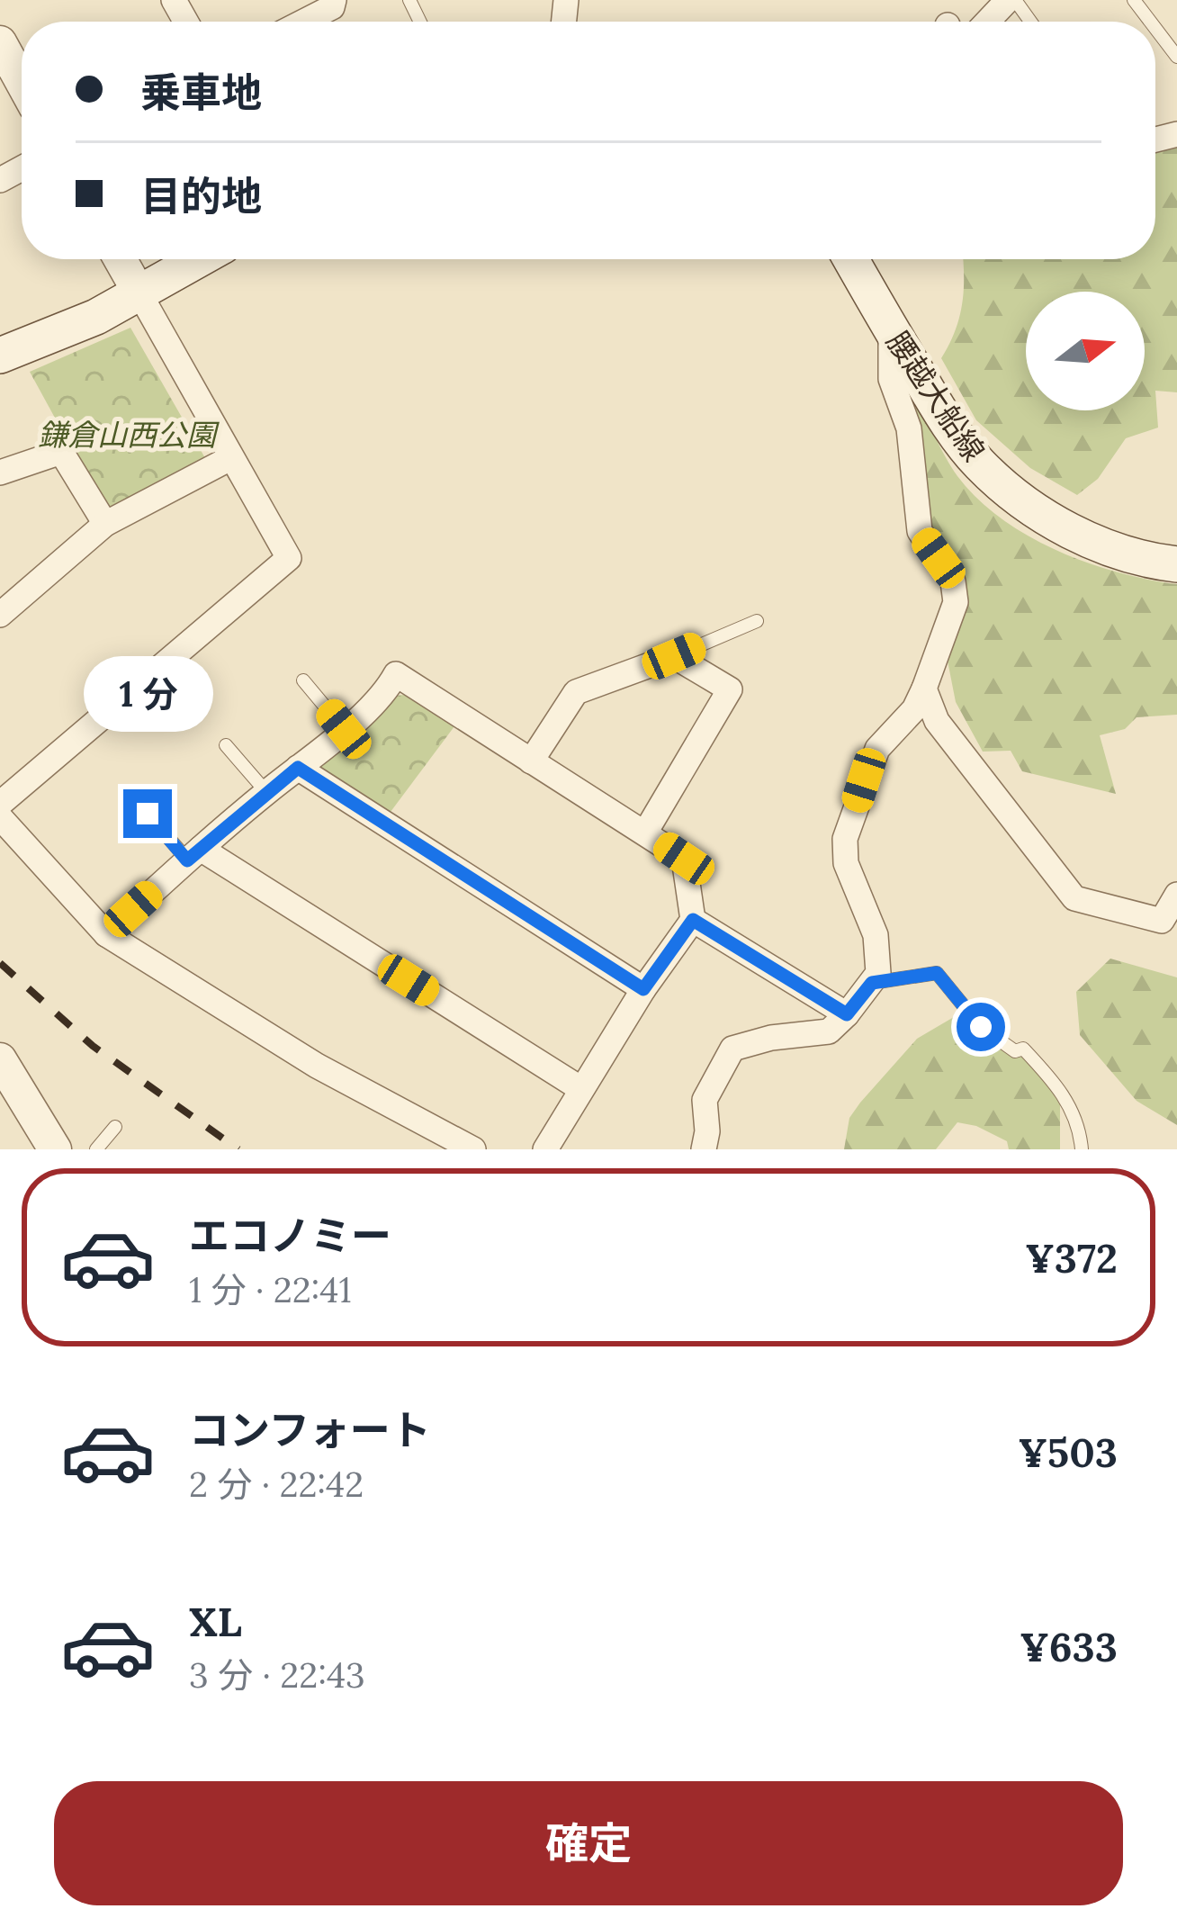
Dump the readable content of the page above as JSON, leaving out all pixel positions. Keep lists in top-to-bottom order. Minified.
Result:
{"streets":{"main road":["腰越大船線"]},"parks":["鎌倉山西公園"],"north":"right","page":{"banner":["乗車地","目的地"],"bubble":"1 分","list":[{"name":"エコノミー","note":"1 分 · 22:41","value":"¥372"},{"name":"コンフォート","note":"2 分 · 22:42","value":"¥503"},{"name":"XL","note":"3 分 · 22:43","value":"¥633"}],"buttons":"確定"}}
